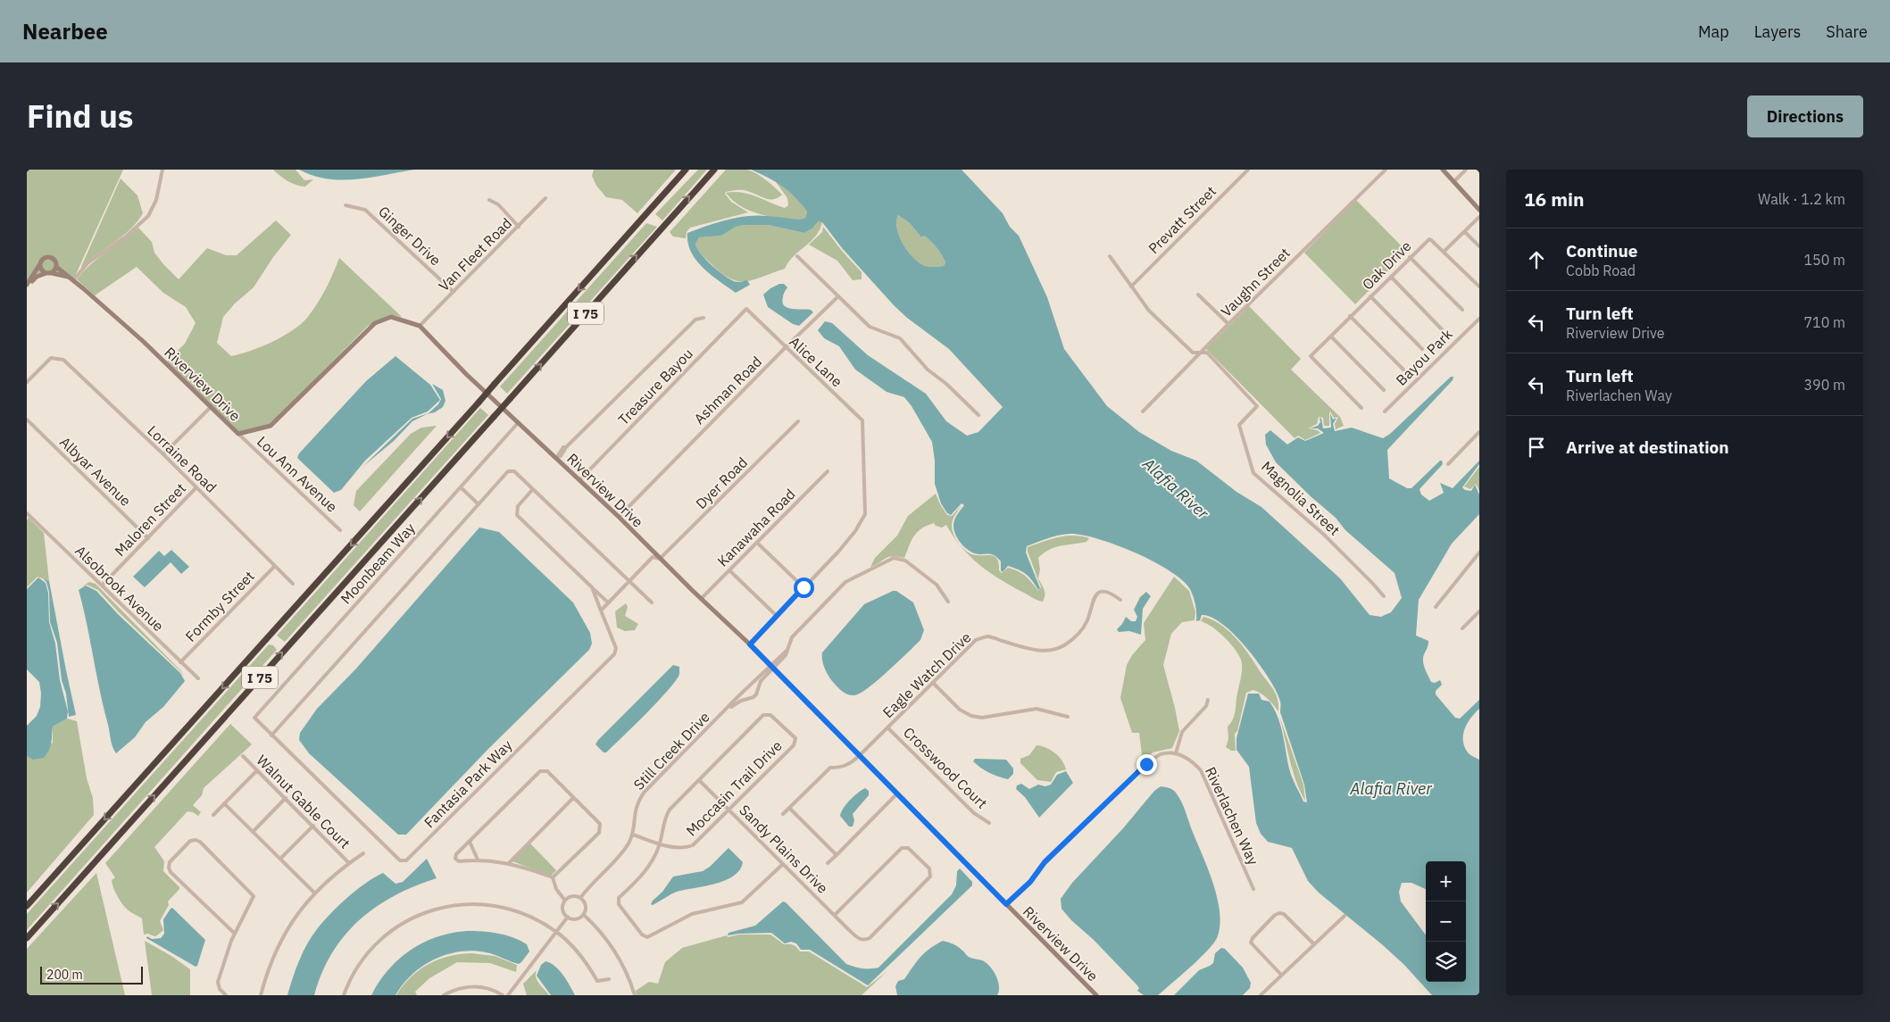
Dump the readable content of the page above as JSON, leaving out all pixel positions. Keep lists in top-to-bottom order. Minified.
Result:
{"streets":{"highway":["I 75"],"street":["Prevatt Street","Ginger Drive","Van Fleet Road","Oak Drive","Vaughn Street","Bayou Park","Alice Lane","Riverview Drive","Treasure Bayou","Ashman Road","Lorraine Road","Albyar Avenue","Lou Ann Avenue","Dyer Road","Magnolia Street","Maloren Street","Kanawaha Road","Moonbeam Way","Alsobrook Avenue","Formby Street","Eagle Watch Drive","Still Creek Drive","Crosswood Court","Fantasia Park Way","Moccasin Trail Drive","Walnut Gable Court","Riverlachen Way","Sandy Plains Drive"]},"crossings":[["Ginger Drive","Van Fleet Road"],["Van Fleet Road","Riverview Drive"],["Vaughn Street","Magnolia Street"],["Alice Lane","Treasure Bayou"],["Alice Lane","Ashman Road"],["Riverview Drive","Treasure Bayou"],["Riverview Drive","Ashman Road"],["Riverview Drive","Lou Ann Avenue"],["Riverview Drive","Dyer Road"],["Riverview Drive","Kanawaha Road"],["Riverview Drive","Moonbeam Way"],["Riverview Drive","Eagle Watch Drive"],["Riverview Drive","Still Creek Drive"],["Lorraine Road","Maloren Street"],["Lorraine Road","Formby Street"],["Albyar Avenue","Maloren Street"],["Maloren Street","Alsobrook Avenue"],["Moonbeam Way","Fantasia Park Way"],["Alsobrook Avenue","Formby Street"],["Eagle Watch Drive","Crosswood Court"],["Still Creek Drive","Moccasin Trail Drive"],["Moccasin Trail Drive","Sandy Plains Drive"]],"water":["Alafia River"],"scale_bar":"200 m","page":{"header":"Nearbee","nav":["Map","Layers","Share"],"title":"Find us","buttons":"Directions","heading":["16 min","Walk · 1.2 km"],"list":[["Continue","Cobb Road","150 m"],["Turn left","Riverview Drive","710 m"],["Turn left","Riverlachen Way","390 m"],"Arrive at destination"],"map_buttons":["+","−"],"scale":"200 m"}}
